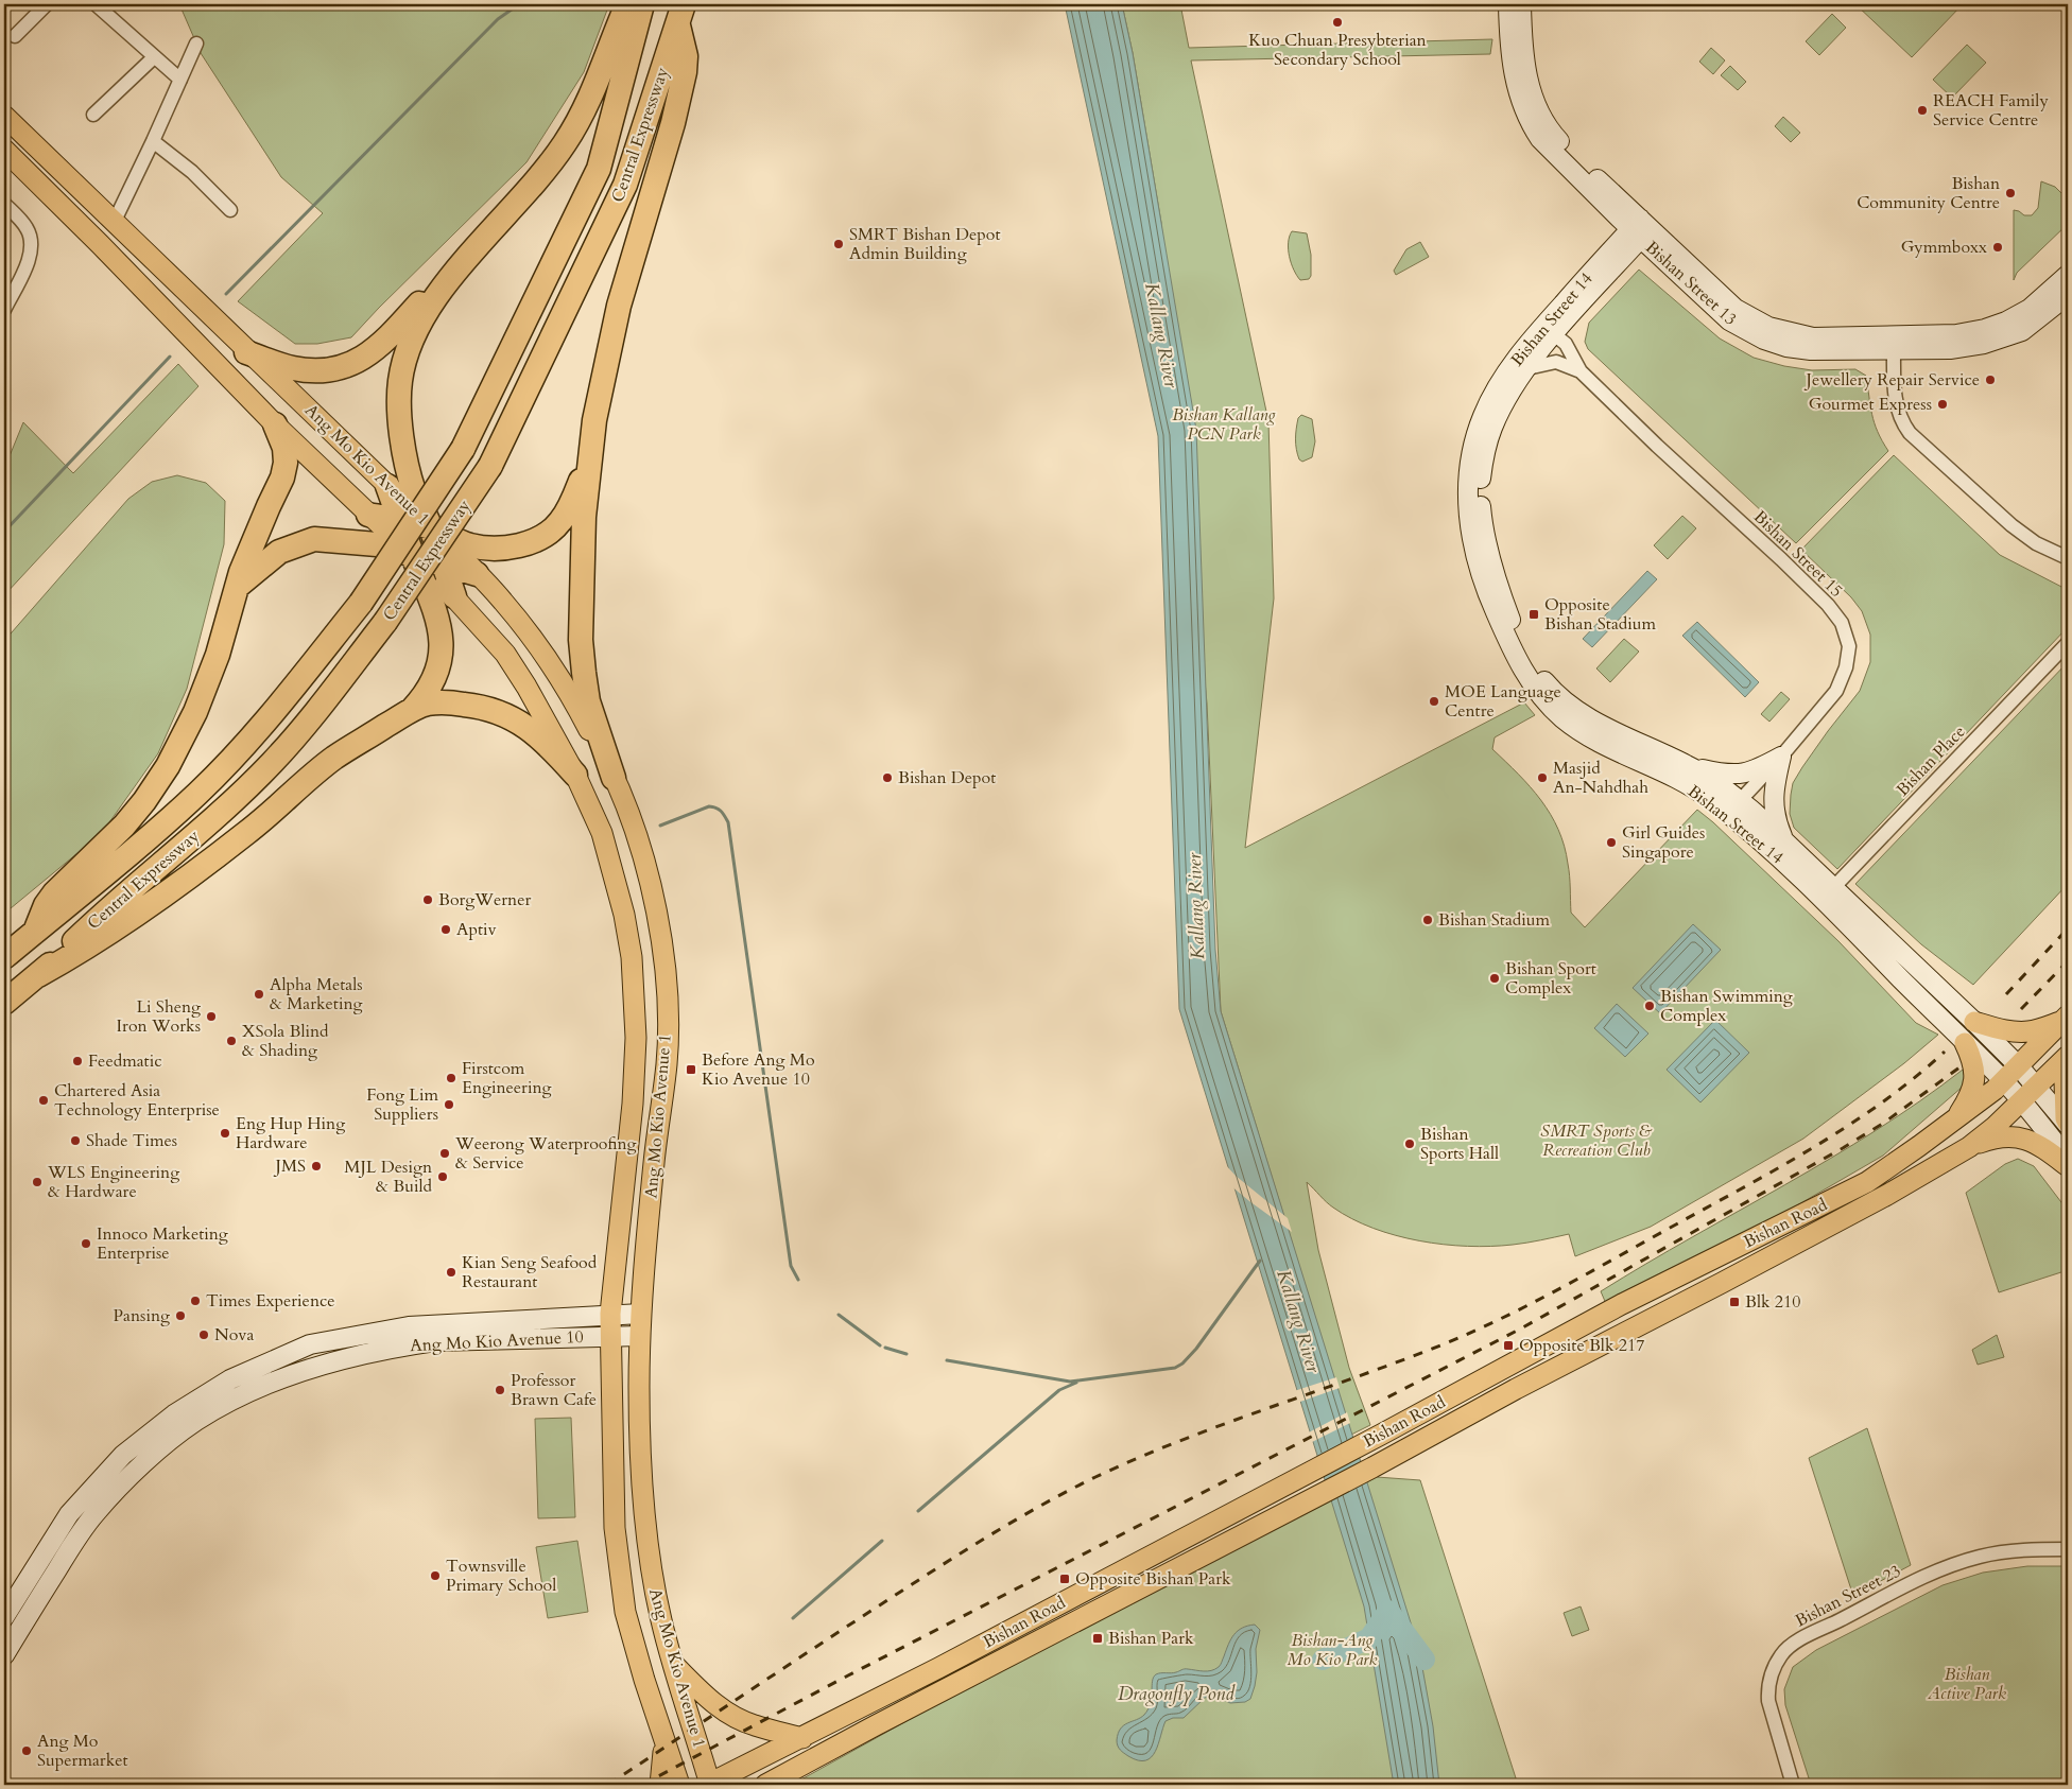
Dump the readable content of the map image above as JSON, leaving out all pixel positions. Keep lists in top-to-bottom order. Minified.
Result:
{"streets":{"highway":["Central Expressway"],"main road":["Ang Mo Kio Avenue 1","Bishan Road"],"street":["Bishan Street 13","Bishan Street 14","Bishan Street 15","Bishan Place","Ang Mo Kio Avenue 10","Bishan Street 23"]},"crossings":[["Bishan Street 13","Bishan Street 14"],["Bishan Street 14","Bishan Street 15"],["Bishan Street 14","Bishan Place"],["Bishan Street 14","Bishan Road"],["Ang Mo Kio Avenue 1","Bishan Road"],["Ang Mo Kio Avenue 1","Ang Mo Kio Avenue 10"]],"water":["Kallang River","Dragonfly Pond"],"parks":["Bishan Kallang PCN Park","SMRT Sports & Recreation Club","Bishan-Ang Mo Kio Park","Bishan Active Park"],"places":{"other":["Kuo Chuan Presybterian Secondary School","REACH Family Service Centre","Bishan Community Centre","SMRT Bishan Depot Admin Building","Gymmboxx","Jewellery Repair Service","Gourmet Express","MOE Language Centre","Bishan Depot","Masjid An-Nahdhah","Girl Guides Singapore","BorgWerner","Bishan Stadium","Aptiv","Bishan Sport Complex","Alpha Metals & Marketing","Bishan Swimming Complex","Li Sheng Iron Works","XSola Blind & Shading","Feedmatic","Firstcom Engineering","Chartered Asia Technology Enterprise","Fong Lim Suppliers","Eng Hup Hing Hardware","Shade Times","Bishan Sports Hall","Weerong Waterproofing & Service","JMS","MJL Design & Build","WLS Engineering & Hardware","Innoco Marketing Enterprise","Kian Seng Seafood Restaurant","Times Experience","Pansing","Nova","Professor Brawn Cafe","Townsville Primary School","Ang Mo Supermarket"],"transit":["Opposite Bishan Stadium","Before Ang Mo Kio Avenue 10","Blk 210","Opposite Blk 217","Opposite Bishan Park","Bishan Park"]}}
